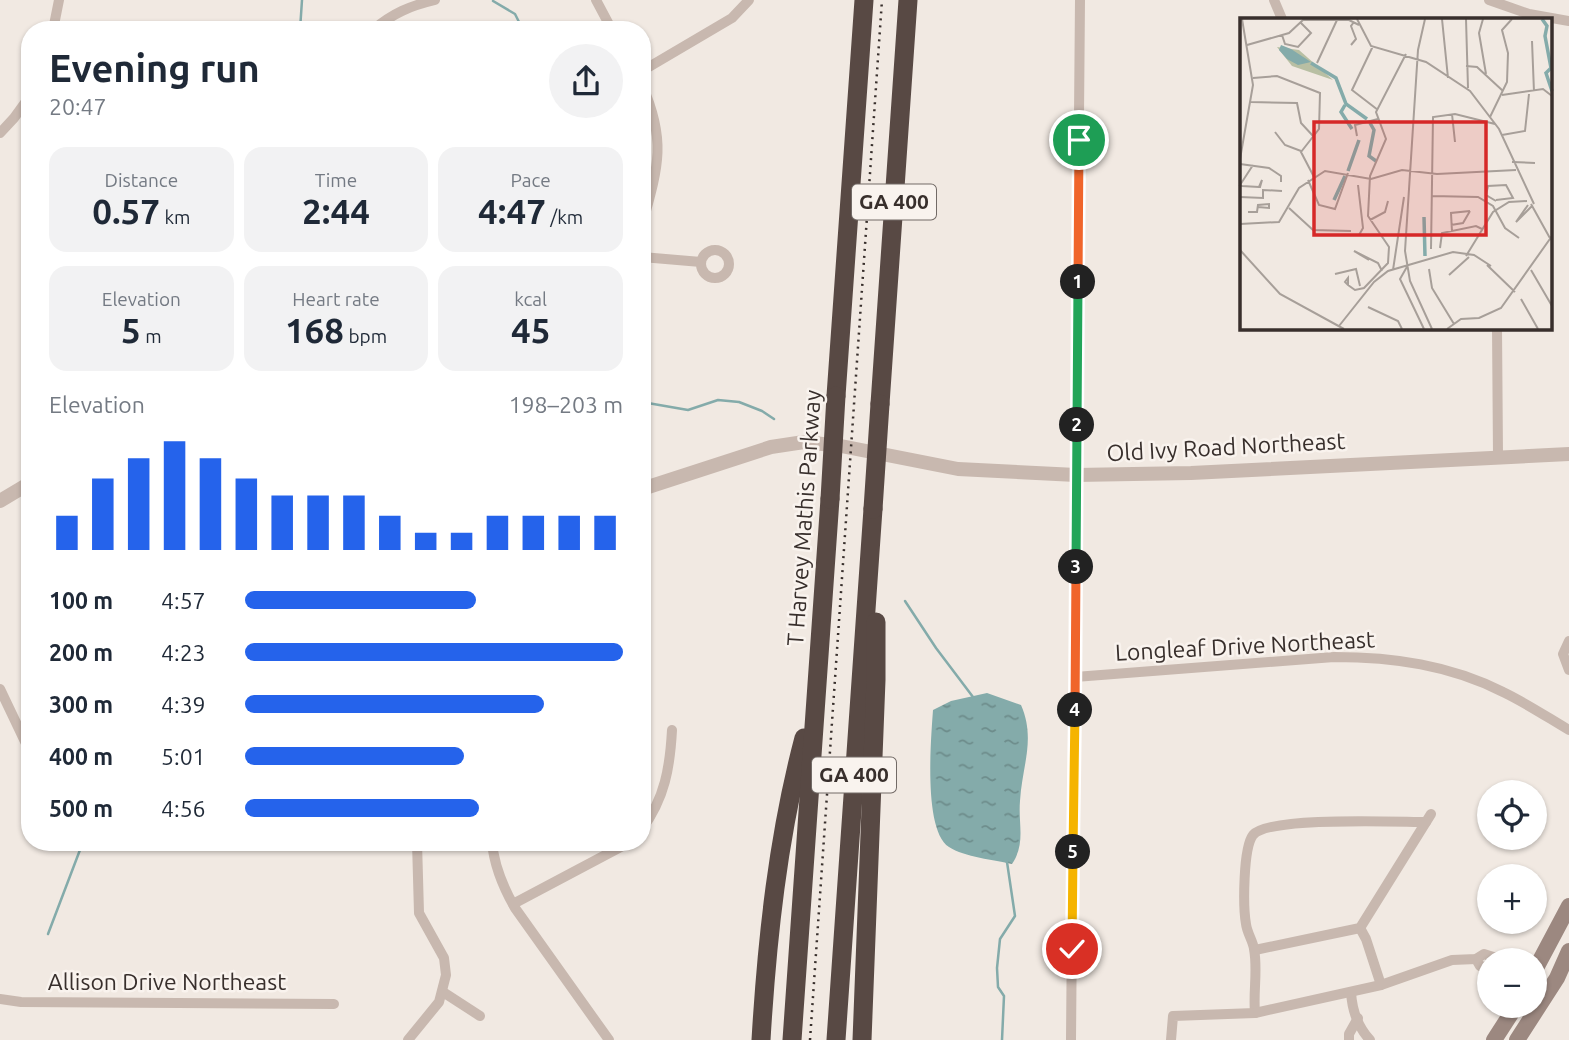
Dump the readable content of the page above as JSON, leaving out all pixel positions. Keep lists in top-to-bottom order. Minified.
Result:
{"streets":{"highway":["GA 400","T Harvey Mathis Parkway"],"street":["Old Ivy Road Northeast","Longleaf Drive Northeast","Allison Drive Northeast"]},"page":{"heading":["Evening run","20:47"],"stats":[["Distance","0.57 km"],["Time","2:44"],["Pace","4:47 /km"],["Elevation","5 m"],["Heart rate","168 bpm"],["kcal","45"]],"pins":["1","2","3","4","5"],"chart":["Elevation","198–203 m"],"list":[{"name":"100 m","note":"4:57"},{"name":"200 m","note":"4:23"},{"name":"300 m","note":"4:39"},{"name":"400 m","note":"5:01"},{"name":"500 m","note":"4:56"}],"map_buttons":["+","−"]}}
